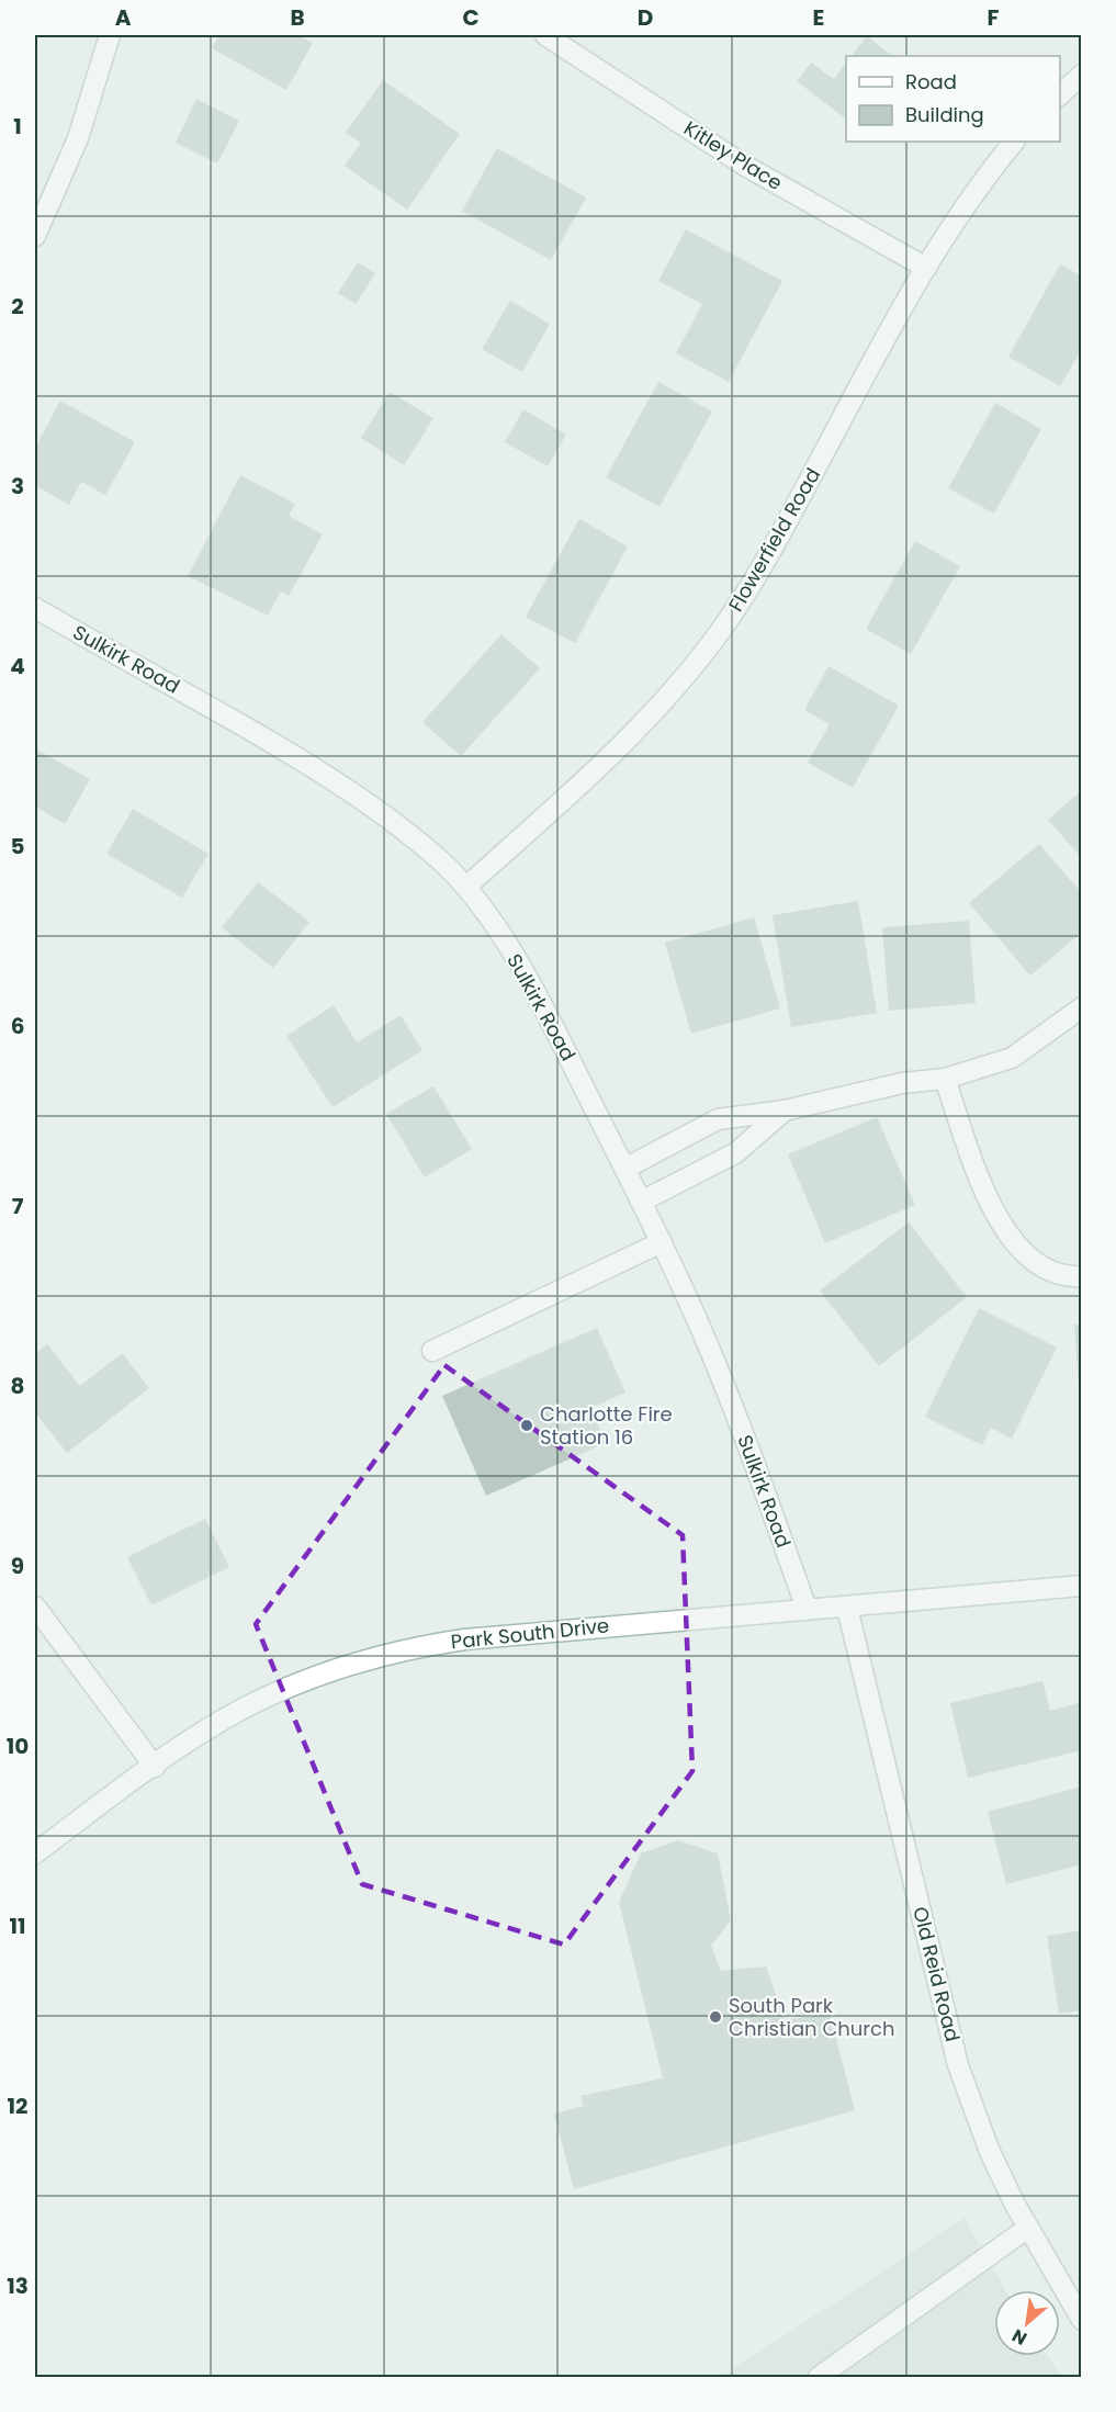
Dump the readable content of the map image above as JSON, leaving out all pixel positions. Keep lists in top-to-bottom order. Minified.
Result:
{"streets":{"street":["Kitley Place","Flowerfield Road","Sulkirk Road","Park South Drive","Old Reid Road"]},"crossings":[["Kitley Place","Flowerfield Road"],["Flowerfield Road","Sulkirk Road"],["Sulkirk Road","Park South Drive"],["Park South Drive","Old Reid Road"]],"places":["Charlotte Fire Station 16","South Park Christian Church"],"legend":["Road","Building"],"north":"bottom left","grid":{"columns":["A","B","C","D","E","F"],"rows":["1","2","3","4","5","6","7","8","9","10","11","12","13"]}}
